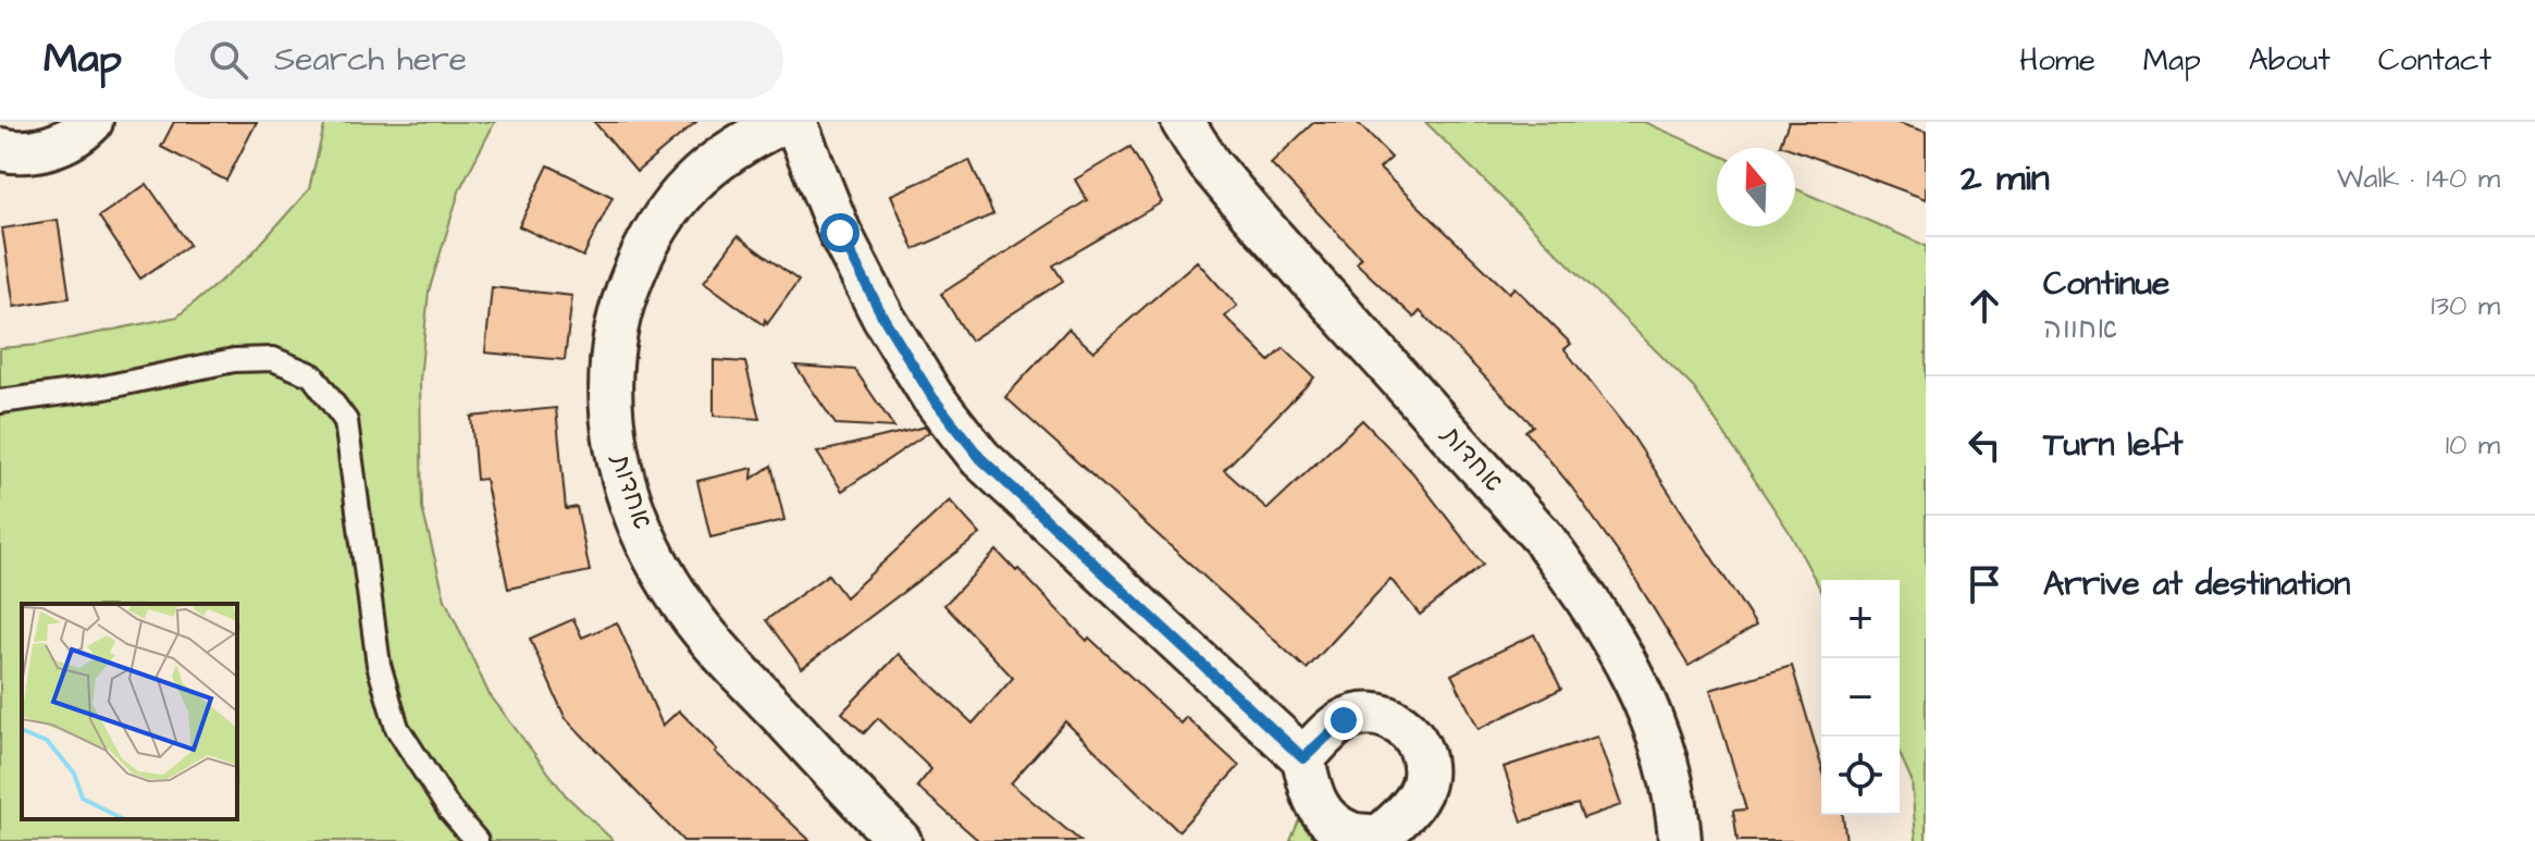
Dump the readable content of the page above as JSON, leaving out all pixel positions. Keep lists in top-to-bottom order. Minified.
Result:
{"streets":{"street":["אחדות"]},"north":"top","page":{"header":"Map","search":"Search here","nav":["Home","Map","About","Contact"],"heading":["2 min","Walk · 140 m"],"list":[["Continue","אחווה","130 m"],["Turn left","10 m"],"Arrive at destination"],"map_buttons":["+","−"]}}
